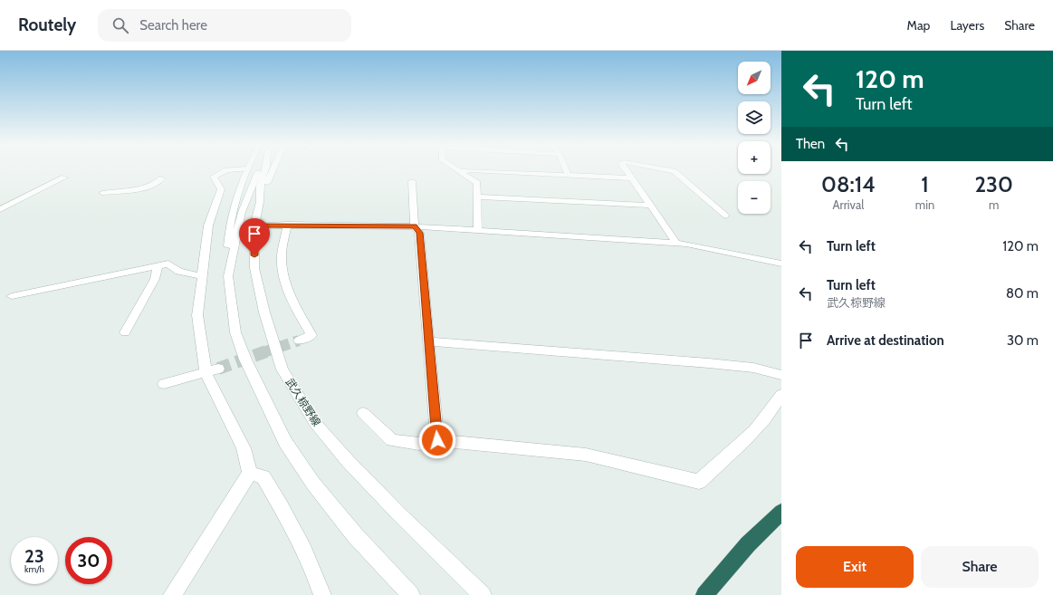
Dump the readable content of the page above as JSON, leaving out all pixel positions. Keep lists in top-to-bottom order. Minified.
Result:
{"streets":{"street":["武久椋野線"]},"north":"bottom left","page":{"header":"Routely","search":"Search here","nav":["Map","Layers","Share"],"turn":["120 m","Turn left"],"map_buttons":["+","−"],"then":"Then","eta":["08:14","Arrival","1","min","230","m"],"list":[{"name":"Turn left","value":"120 m"},{"name":"Turn left","note":"武久椋野線","value":"80 m"},{"name":"Arrive at destination","value":"30 m"}],"speed":"23 km/h","limit":"30","buttons":["Exit","Share"]}}
